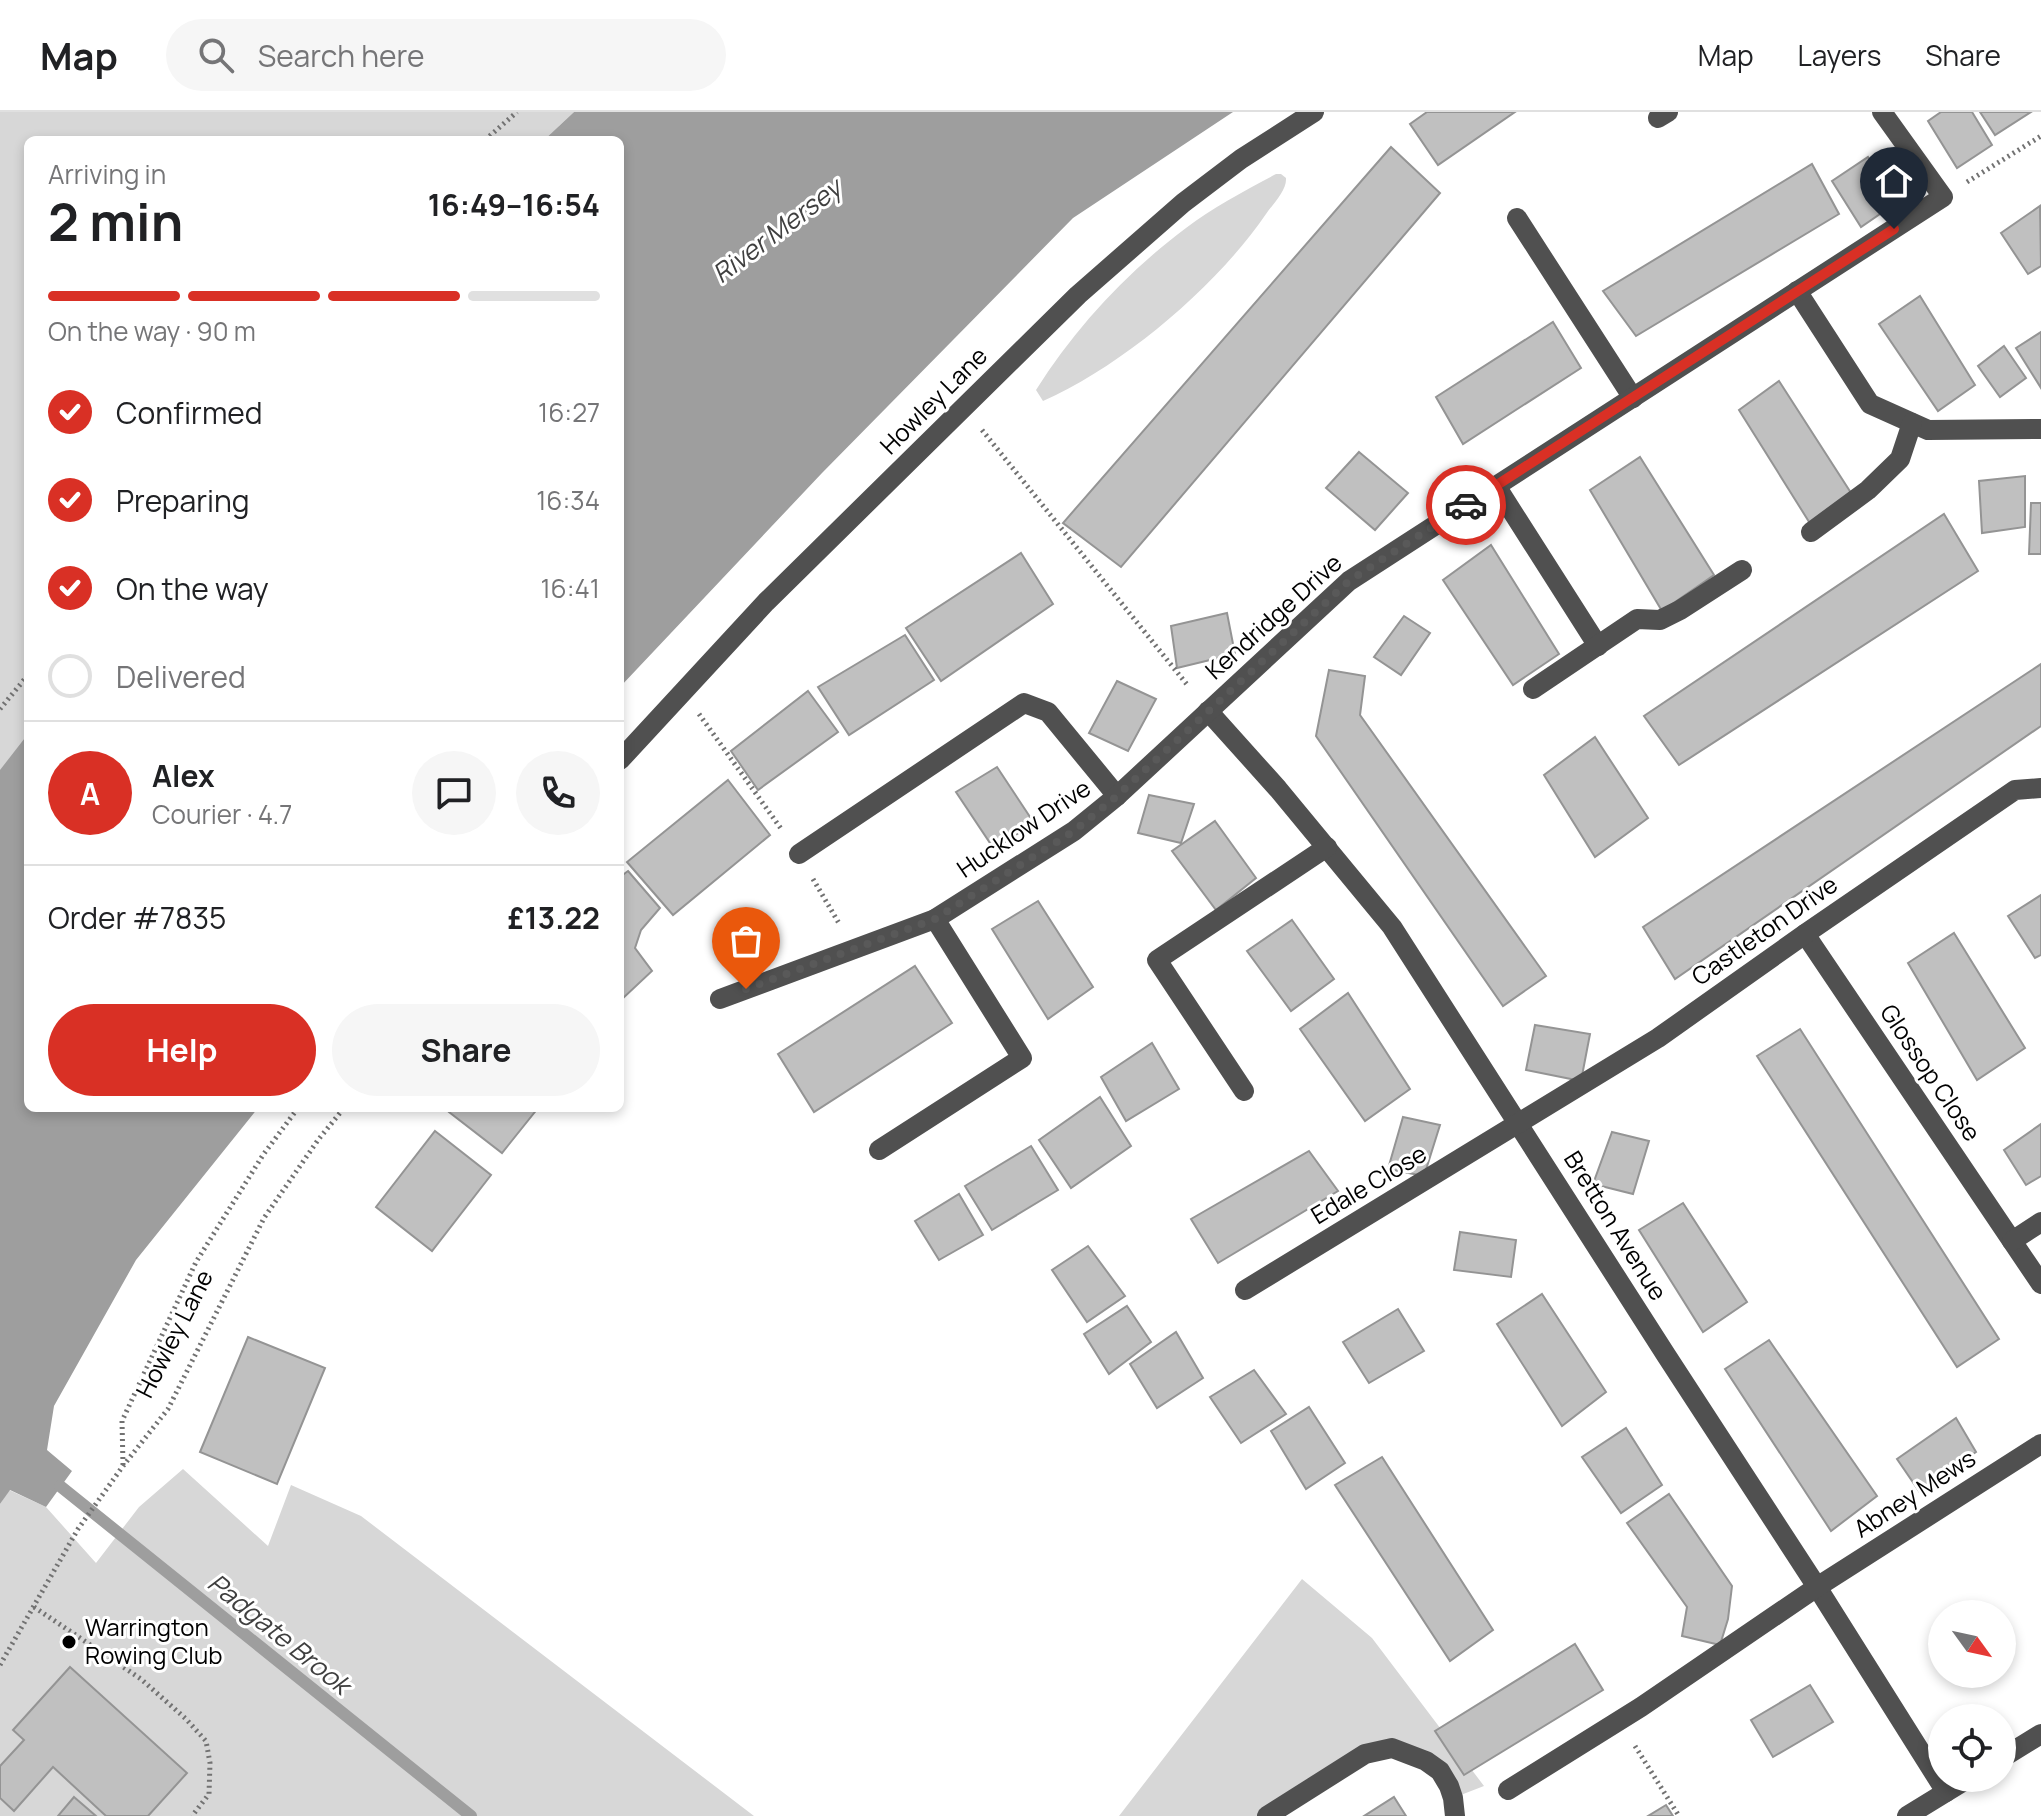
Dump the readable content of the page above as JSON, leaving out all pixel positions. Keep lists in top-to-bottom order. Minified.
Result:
{"streets":{"street":["Howley Lane","Kendridge Drive","Hucklow Drive","Castleton Drive","Glossop Close","Edale Close","Bretton Avenue","Abney Mews"]},"crossings":[["Kendridge Drive","Hucklow Drive"],["Kendridge Drive","Bretton Avenue"],["Hucklow Drive","Bretton Avenue"],["Castleton Drive","Glossop Close"],["Castleton Drive","Edale Close"],["Castleton Drive","Bretton Avenue"],["Edale Close","Bretton Avenue"],["Bretton Avenue","Abney Mews"]],"water":["River Mersey","Padgate Brook"],"places":["Warrington Rowing Club"],"north":"bottom right","page":{"header":"Map","search":"Search here","nav":["Map","Layers","Share"],"heading":["2 min","Arriving in","16:49–16:54"],"panel":["Alex","Courier · 4.7","Order #7835","£13.22"],"bar":"On the way · 90 m","list":[["Confirmed","16:27"],["Preparing","16:34"],["On the way","16:41"],"Delivered"],"round":"A","buttons":["Help","Share"]}}
